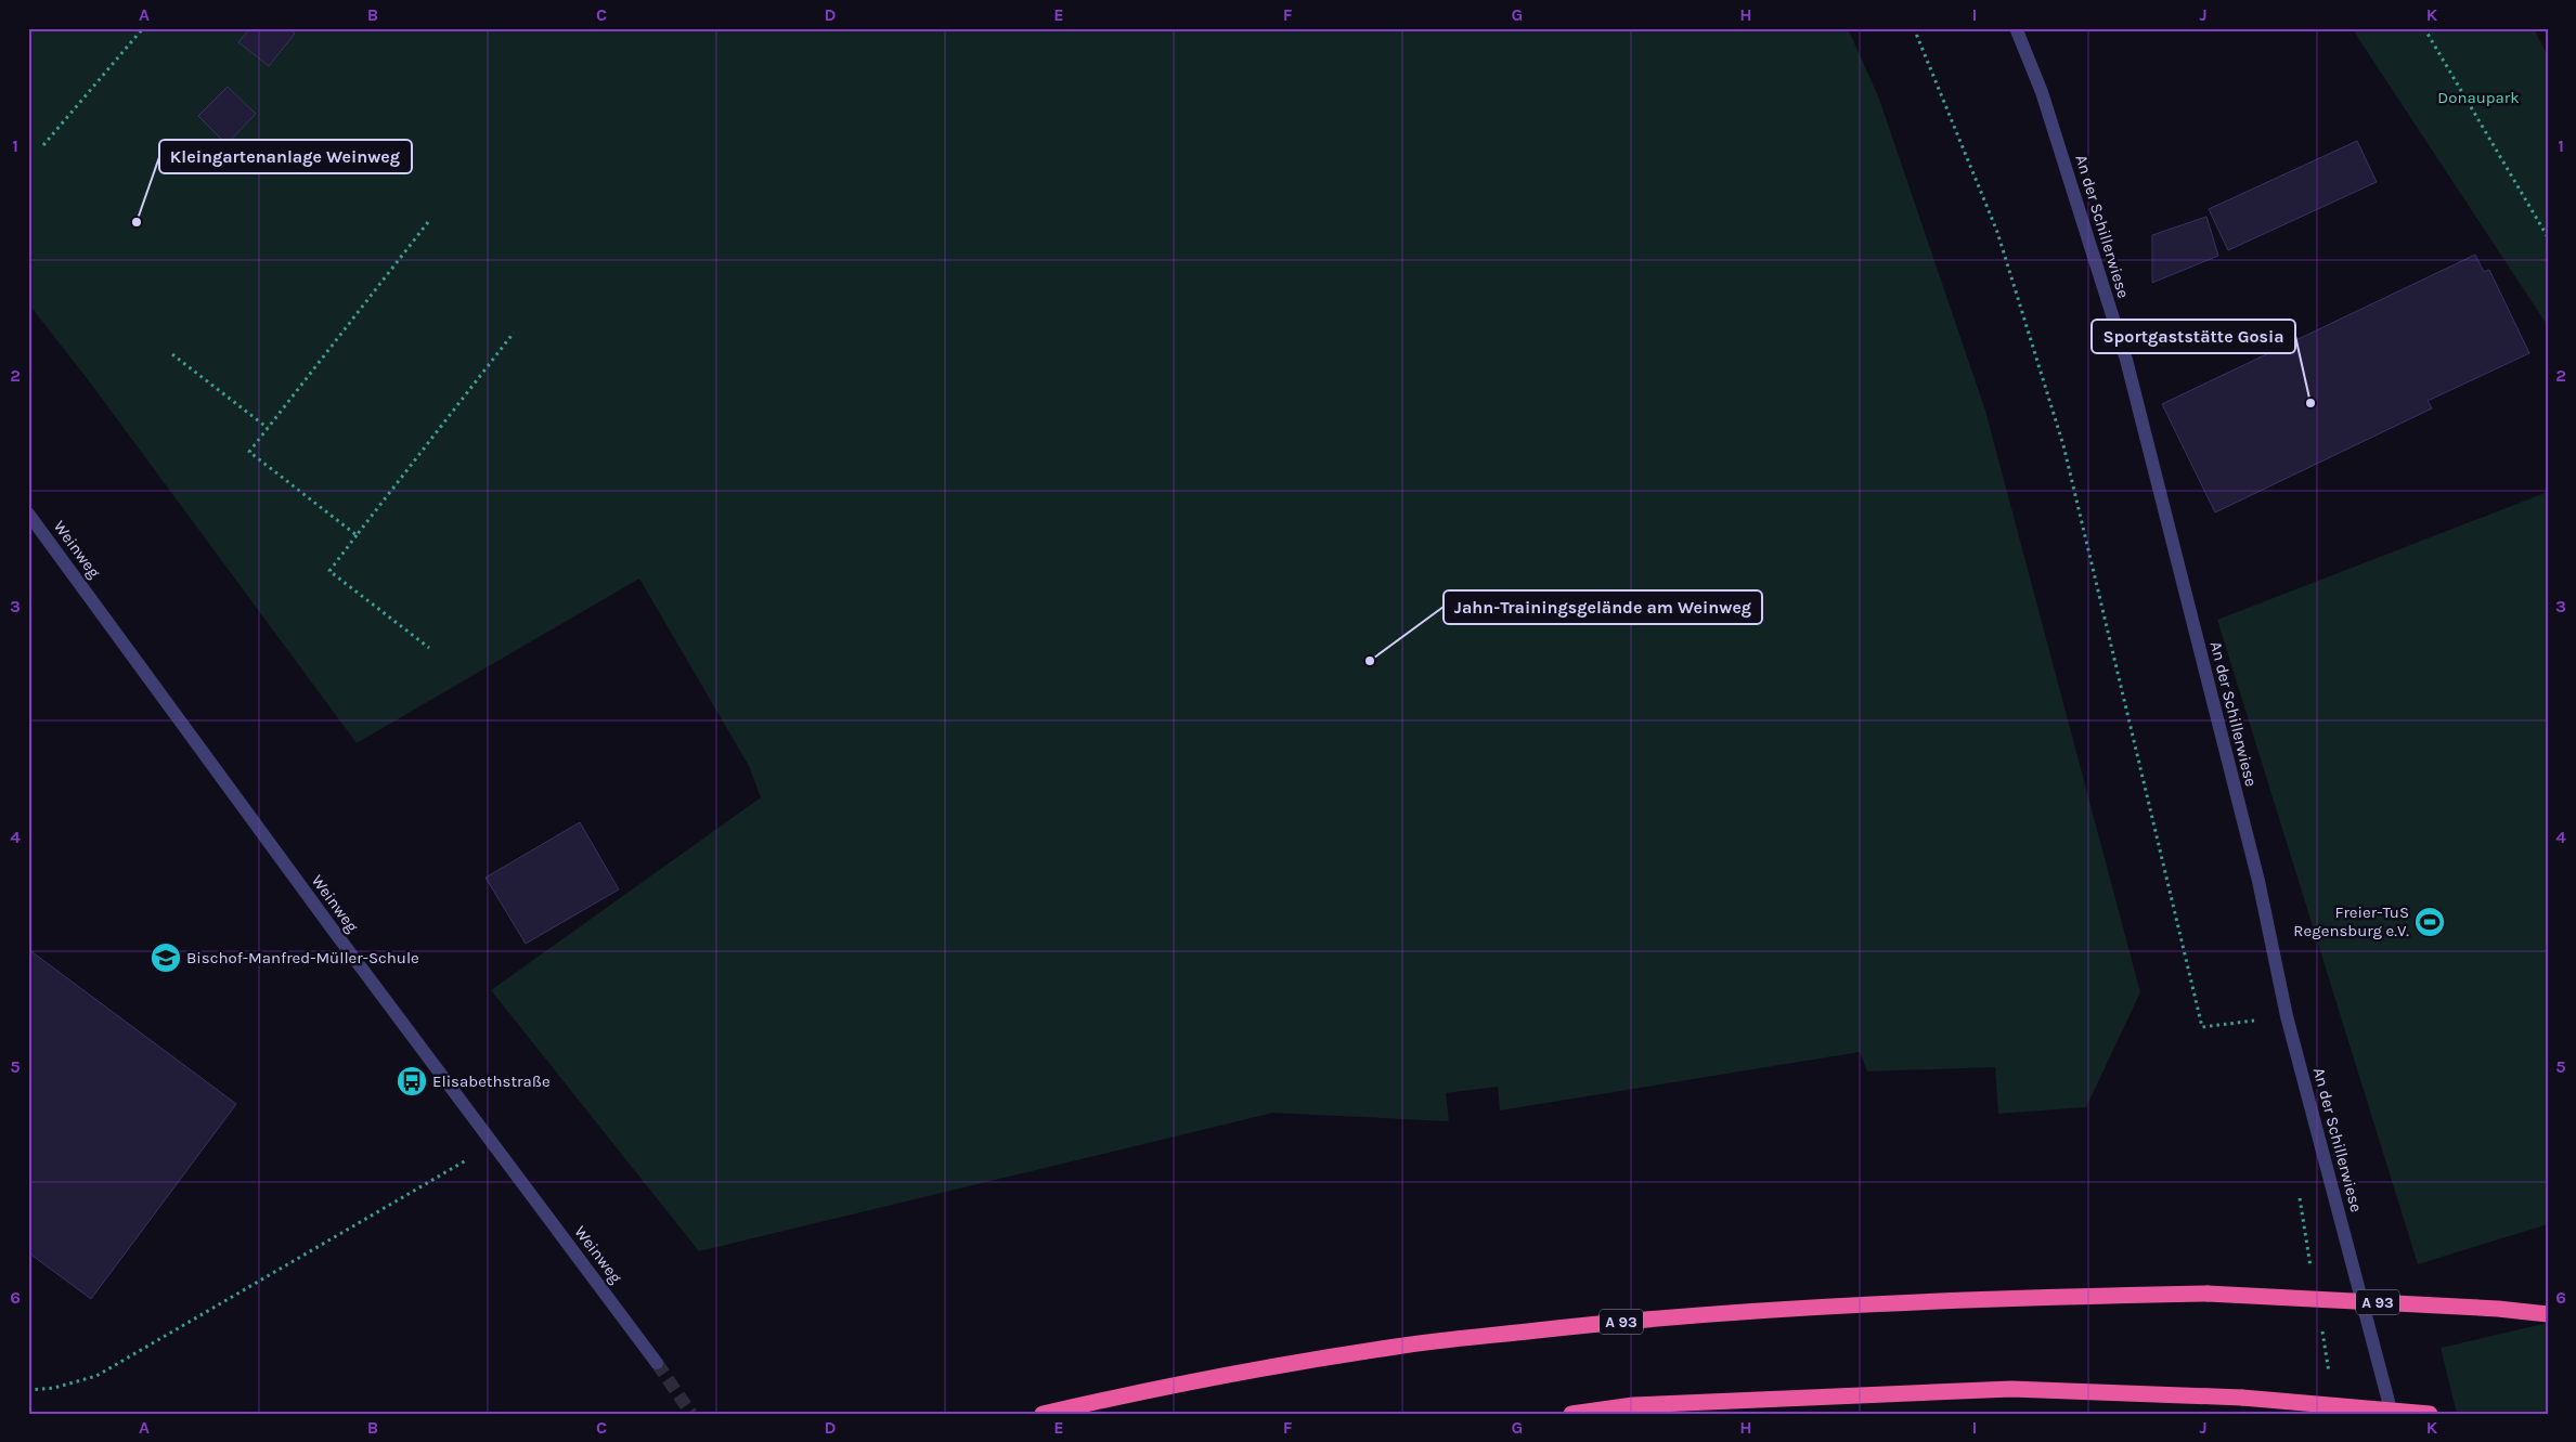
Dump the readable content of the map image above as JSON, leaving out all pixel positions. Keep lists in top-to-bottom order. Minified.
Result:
{"streets":{"highway":["A 93"],"street":["An der Schillerwiese","Weinweg"]},"parks":["Donaupark"],"places":{"other":["Kleingartenanlage Weinweg","Sportgaststätte Gosia","Jahn-Trainingsgelände am Weinweg"],"sports":["Freier-TuS Regensburg e.V."],"school or university":["Bischof-Manfred-Müller-Schule"],"bus stop":["Elisabethstraße"]},"grid":{"columns":["A","B","C","D","E","F","G","H","I","J","K"],"rows":["1","2","3","4","5","6"]}}
